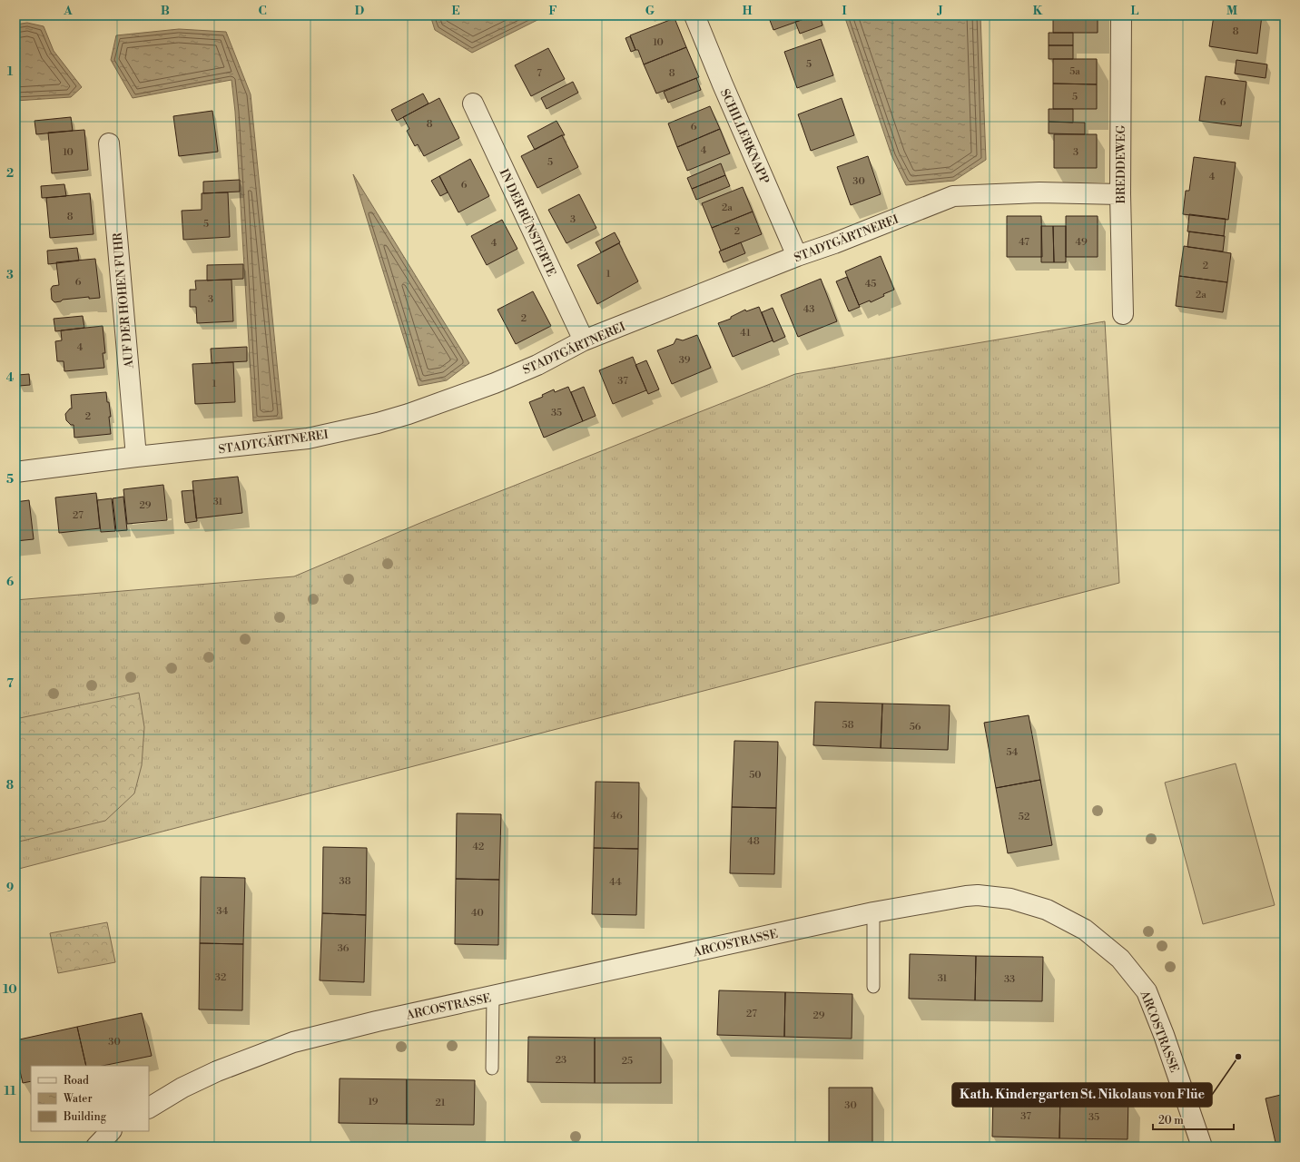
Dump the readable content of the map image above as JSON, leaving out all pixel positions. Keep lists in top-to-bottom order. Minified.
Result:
{"streets":{"street":["SCHILLERKNAPP","BREDDEWEG","IN DER RÜNSTERTE","STADTGÄRTNEREI","AUF DER HOHEN FUHR","ARCOSTRASSE"]},"crossings":[["SCHILLERKNAPP","STADTGÄRTNEREI"],["BREDDEWEG","STADTGÄRTNEREI"],["IN DER RÜNSTERTE","STADTGÄRTNEREI"],["STADTGÄRTNEREI","AUF DER HOHEN FUHR"]],"places":["Kath. Kindergarten St. Nikolaus von Flüe"],"house_numbers":["8","10","5","5a","7","8","5","6","8","6","4","10","3","5","4","30","6","2a","8","3","5","2","47","49","4","2","1","6","45","2a","3","43","2","41","4","39","37","1","35","2","31","29","27","58","56","54","50","46","52","48","42","38","44","34","40","36","32","31","33","27","29","30","23","25","19","21","30","37","35"],"legend":["Road","Water","Building"],"scale_bar":"20 m","grid":{"columns":["A","B","C","D","E","F","G","H","I","J","K","L","M"],"rows":["1","2","3","4","5","6","7","8","9","10","11"]}}
